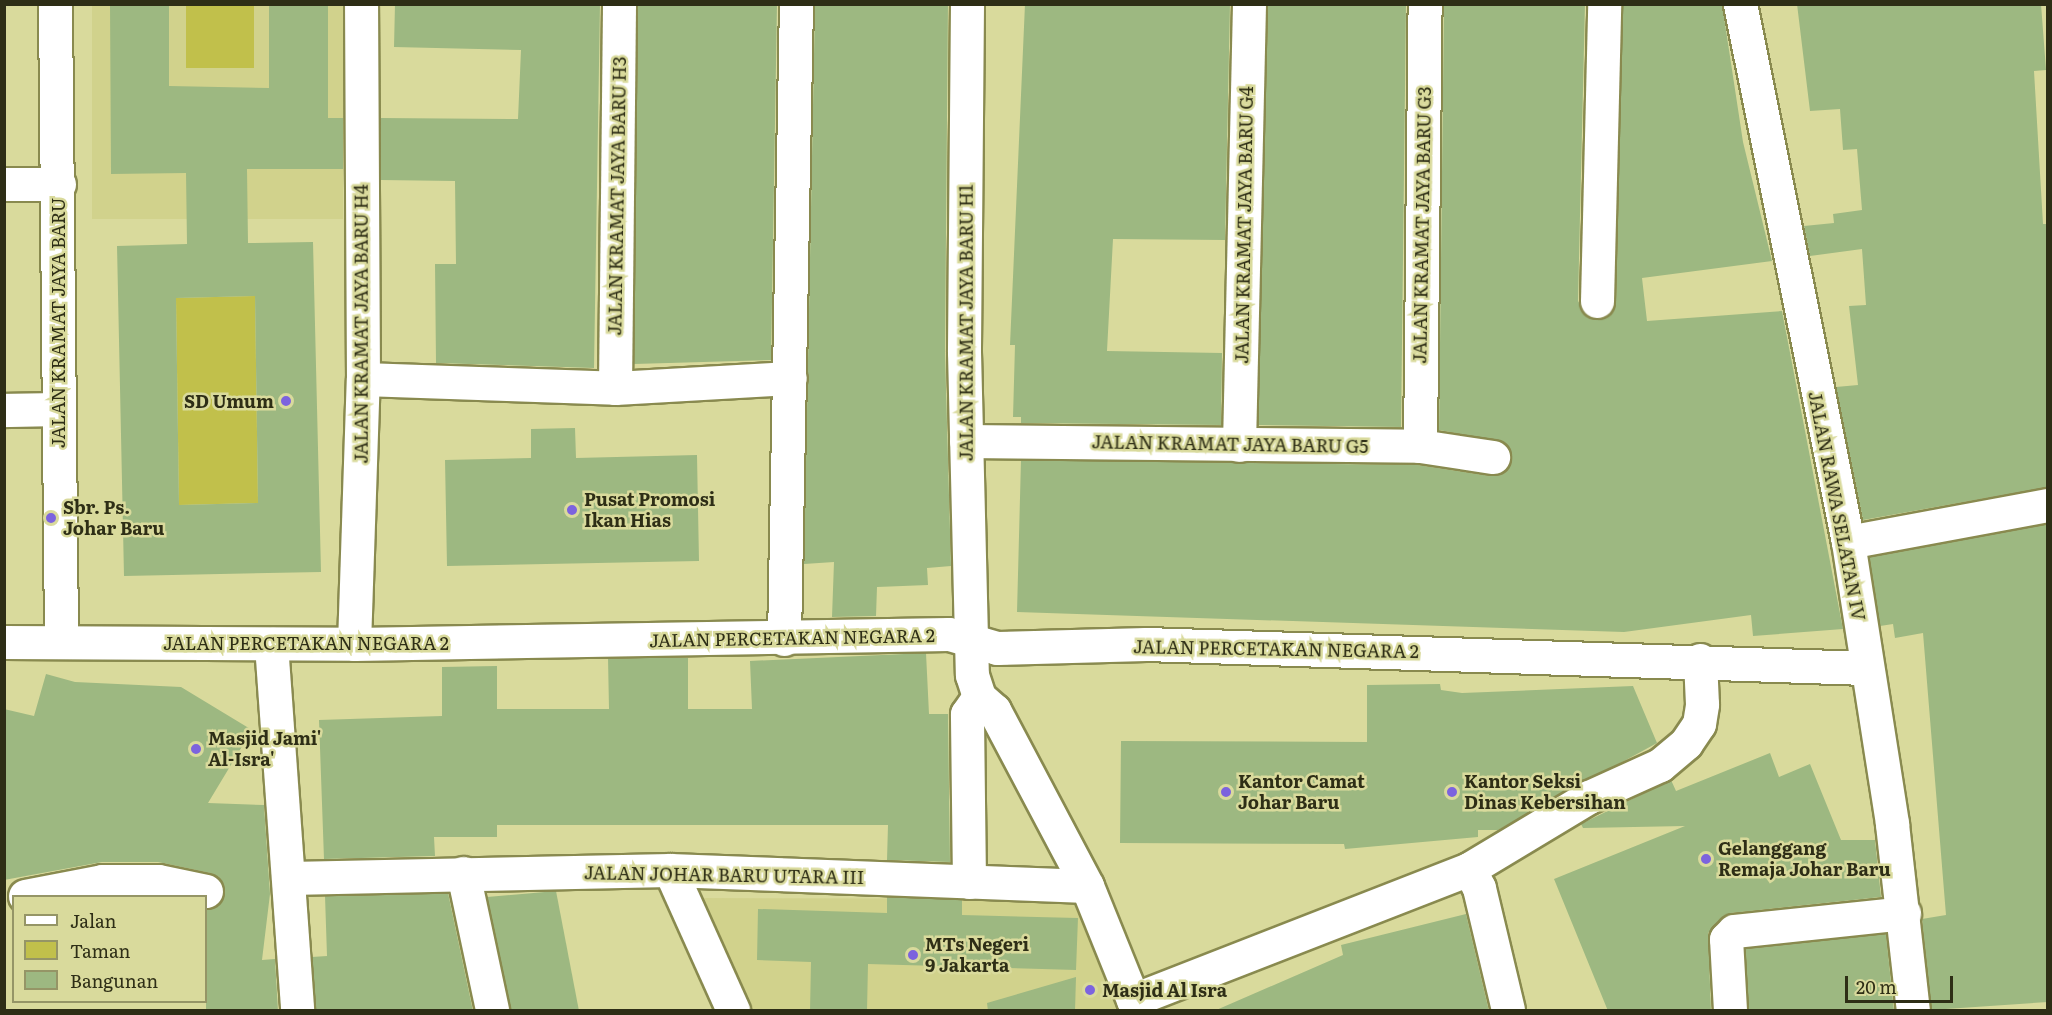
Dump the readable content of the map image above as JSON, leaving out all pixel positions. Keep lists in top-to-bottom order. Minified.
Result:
{"streets":{"street":["JALAN KRAMAT JAYA BARU H3","JALAN KRAMAT JAYA BARU G4","JALAN KRAMAT JAYA BARU G3","JALAN KRAMAT JAYA BARU","JALAN KRAMAT JAYA BARU H1","JALAN KRAMAT JAYA BARU H4","JALAN KRAMAT JAYA BARU G5","JALAN RAWA SELATAN IV","JALAN PERCETAKAN NEGARA 2","JALAN JOHAR BARU UTARA III"]},"crossings":[["JALAN KRAMAT JAYA BARU G4","JALAN KRAMAT JAYA BARU G5"],["JALAN KRAMAT JAYA BARU G3","JALAN KRAMAT JAYA BARU G5"],["JALAN KRAMAT JAYA BARU","JALAN PERCETAKAN NEGARA 2"],["JALAN KRAMAT JAYA BARU H1","JALAN KRAMAT JAYA BARU G5"],["JALAN KRAMAT JAYA BARU H1","JALAN PERCETAKAN NEGARA 2"],["JALAN KRAMAT JAYA BARU H4","JALAN PERCETAKAN NEGARA 2"],["JALAN RAWA SELATAN IV","JALAN PERCETAKAN NEGARA 2"]],"places":["SD Umum","Pusat Promosi Ikan Hias","Sbr. Ps. Johar Baru","Masjid Jami' Al-Isra'","Kantor Camat Johar Baru","Kantor Seksi Dinas Kebersihan","Gelanggang Remaja Johar Baru","MTs Negeri 9 Jakarta","Masjid Al Isra"],"legend":["Jalan","Taman","Bangunan"],"scale_bar":"20 m"}
